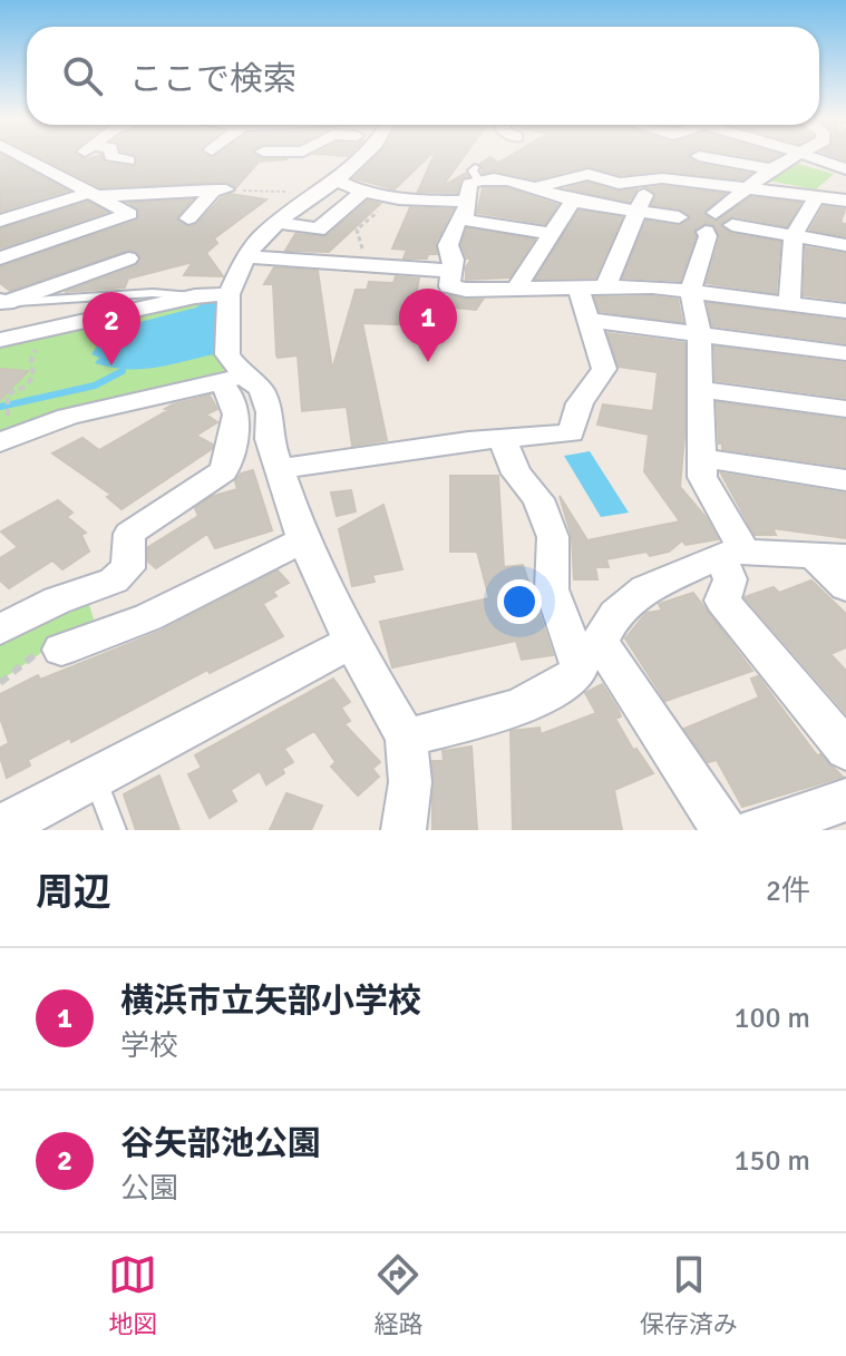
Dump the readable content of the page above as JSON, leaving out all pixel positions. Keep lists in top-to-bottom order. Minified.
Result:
{"page":{"search":"ここで検索","pins":["1","2"],"heading":["周辺","2件"],"list":[{"mark":"1","name":"横浜市立矢部小学校","note":"学校","value":"100 m"},{"mark":"2","name":"谷矢部池公園","note":"公園","value":"150 m"}],"nav":["地図","経路","保存済み"]}}
